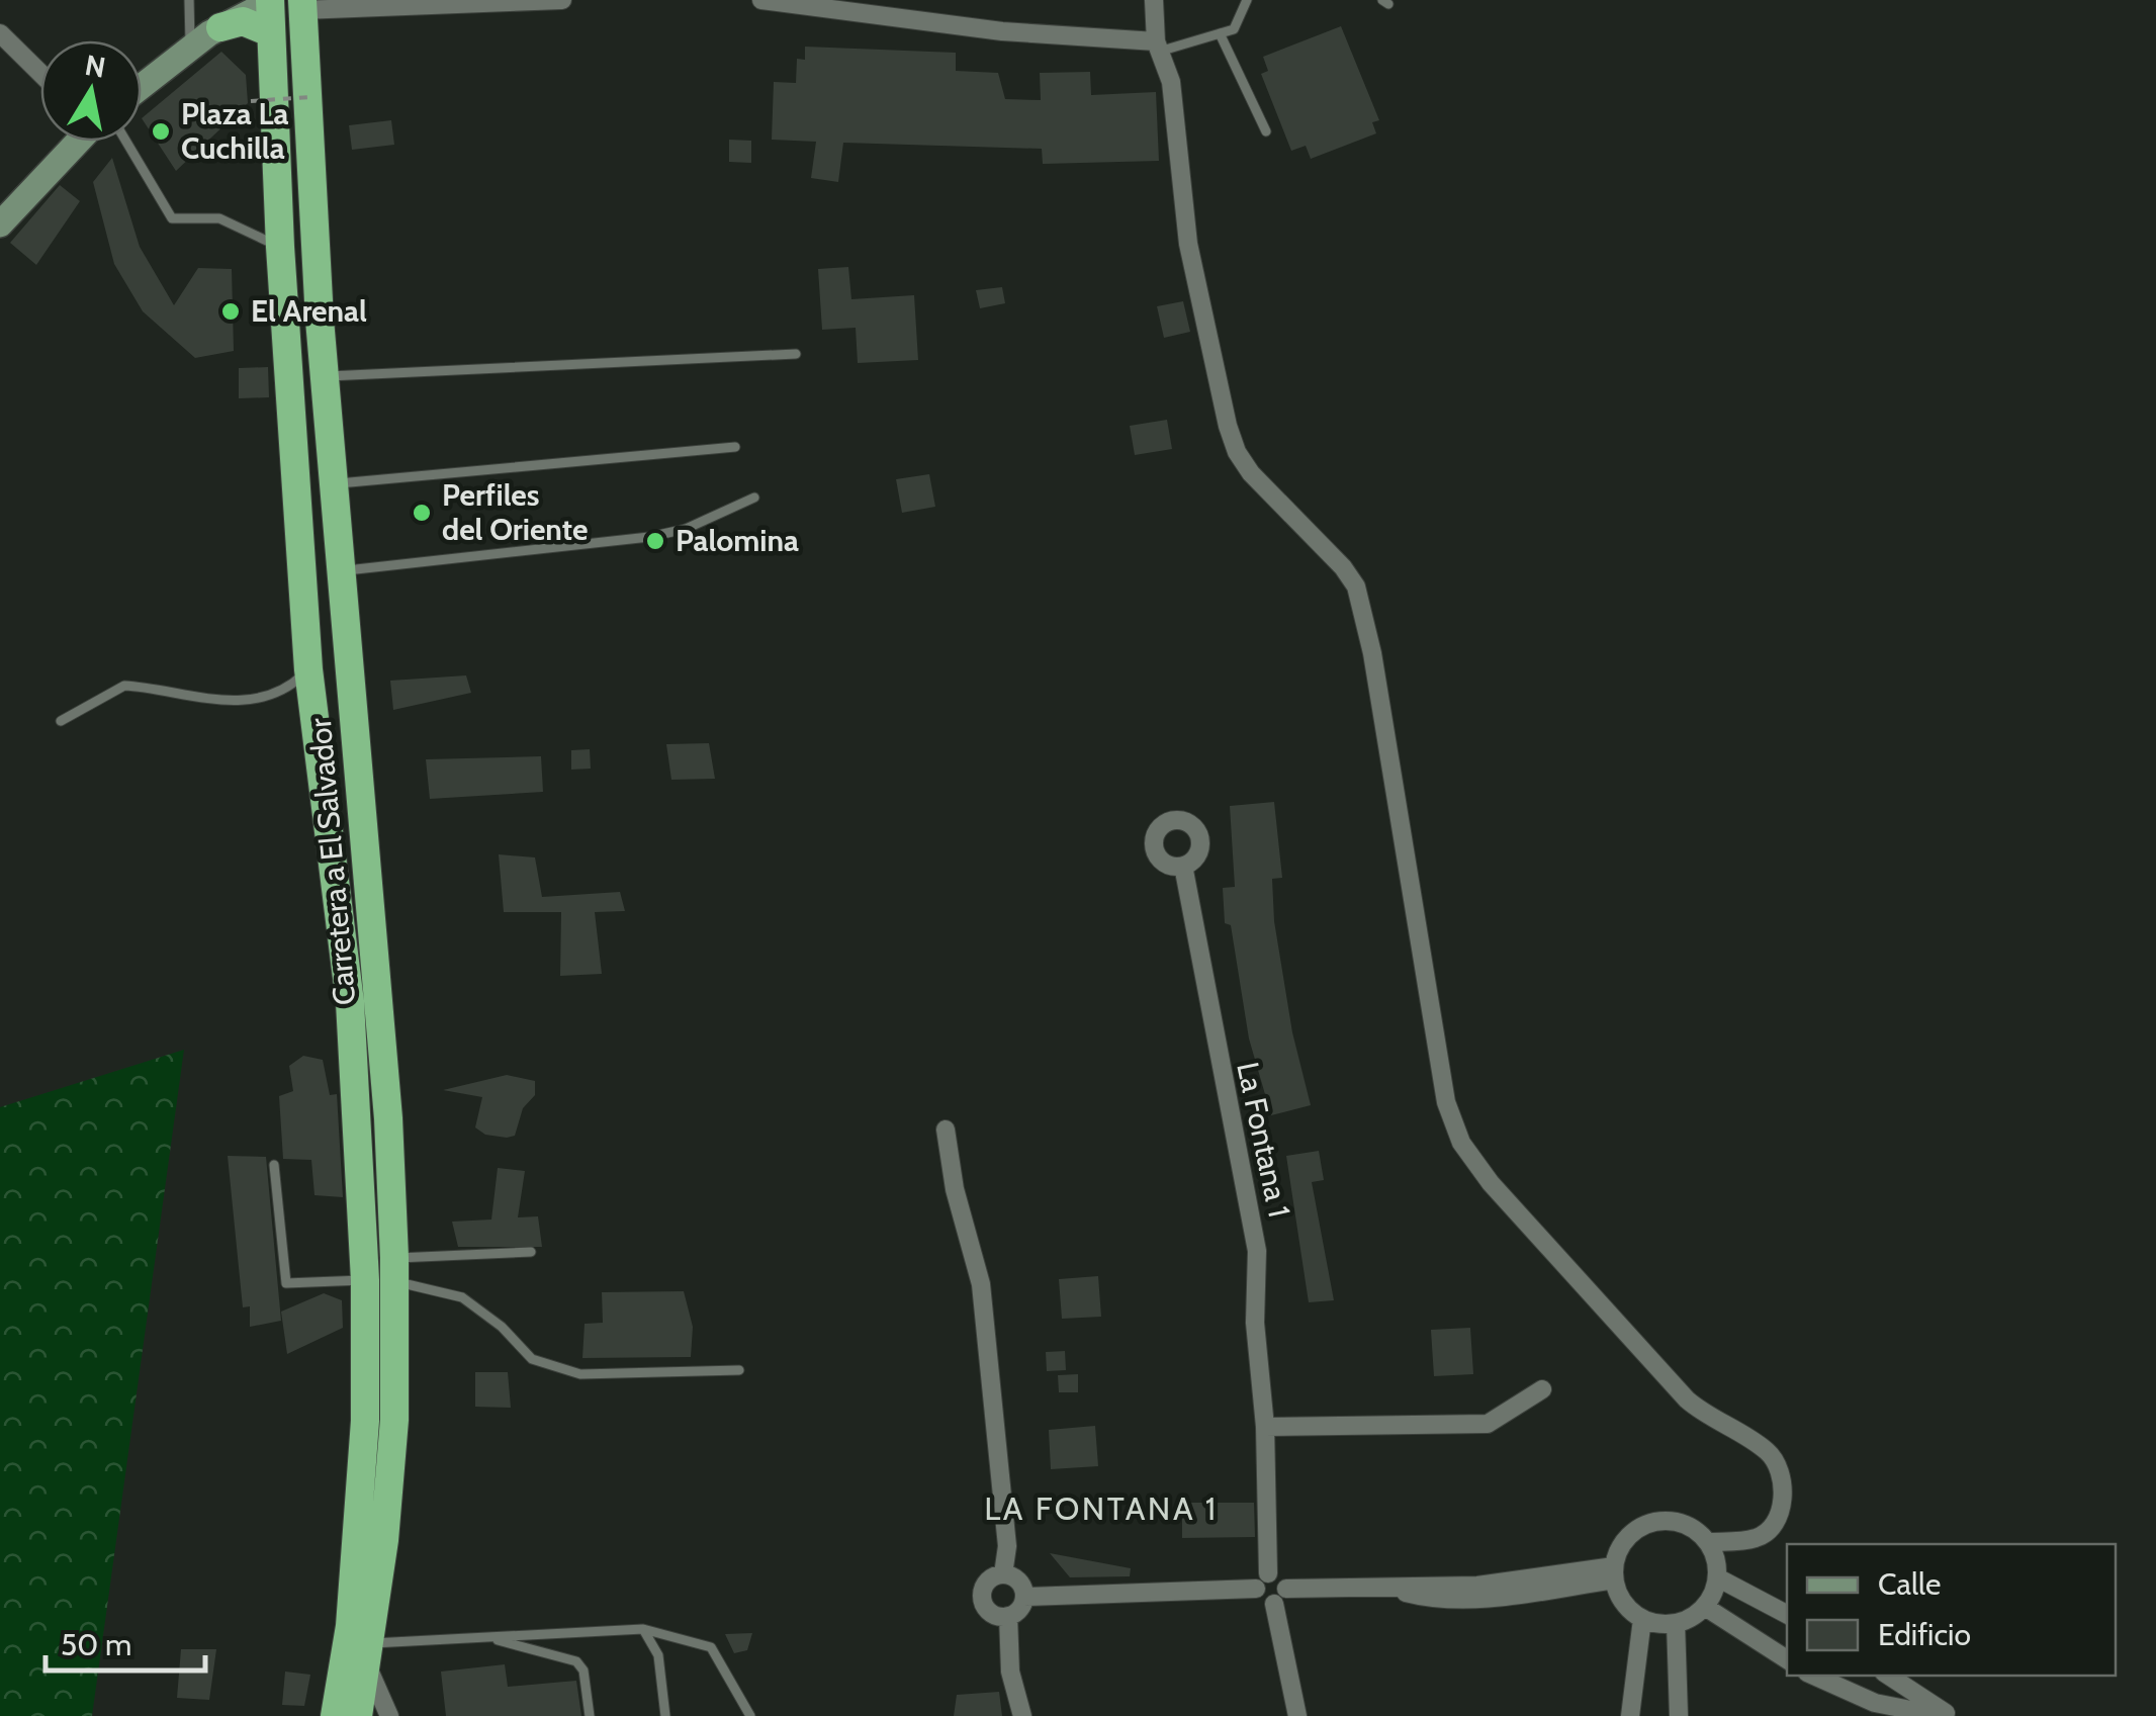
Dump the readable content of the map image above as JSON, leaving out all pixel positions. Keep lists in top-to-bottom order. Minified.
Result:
{"streets":{"highway":["Carretera a El Salvador"],"street":["La Fontana 1"]},"districts":["LA FONTANA 1"],"places":["Plaza La Cuchilla","El Arenal","Perfiles del Oriente","Palomina"],"legend":["Calle","Edificio"],"scale_bar":"50 m","north":"top"}
